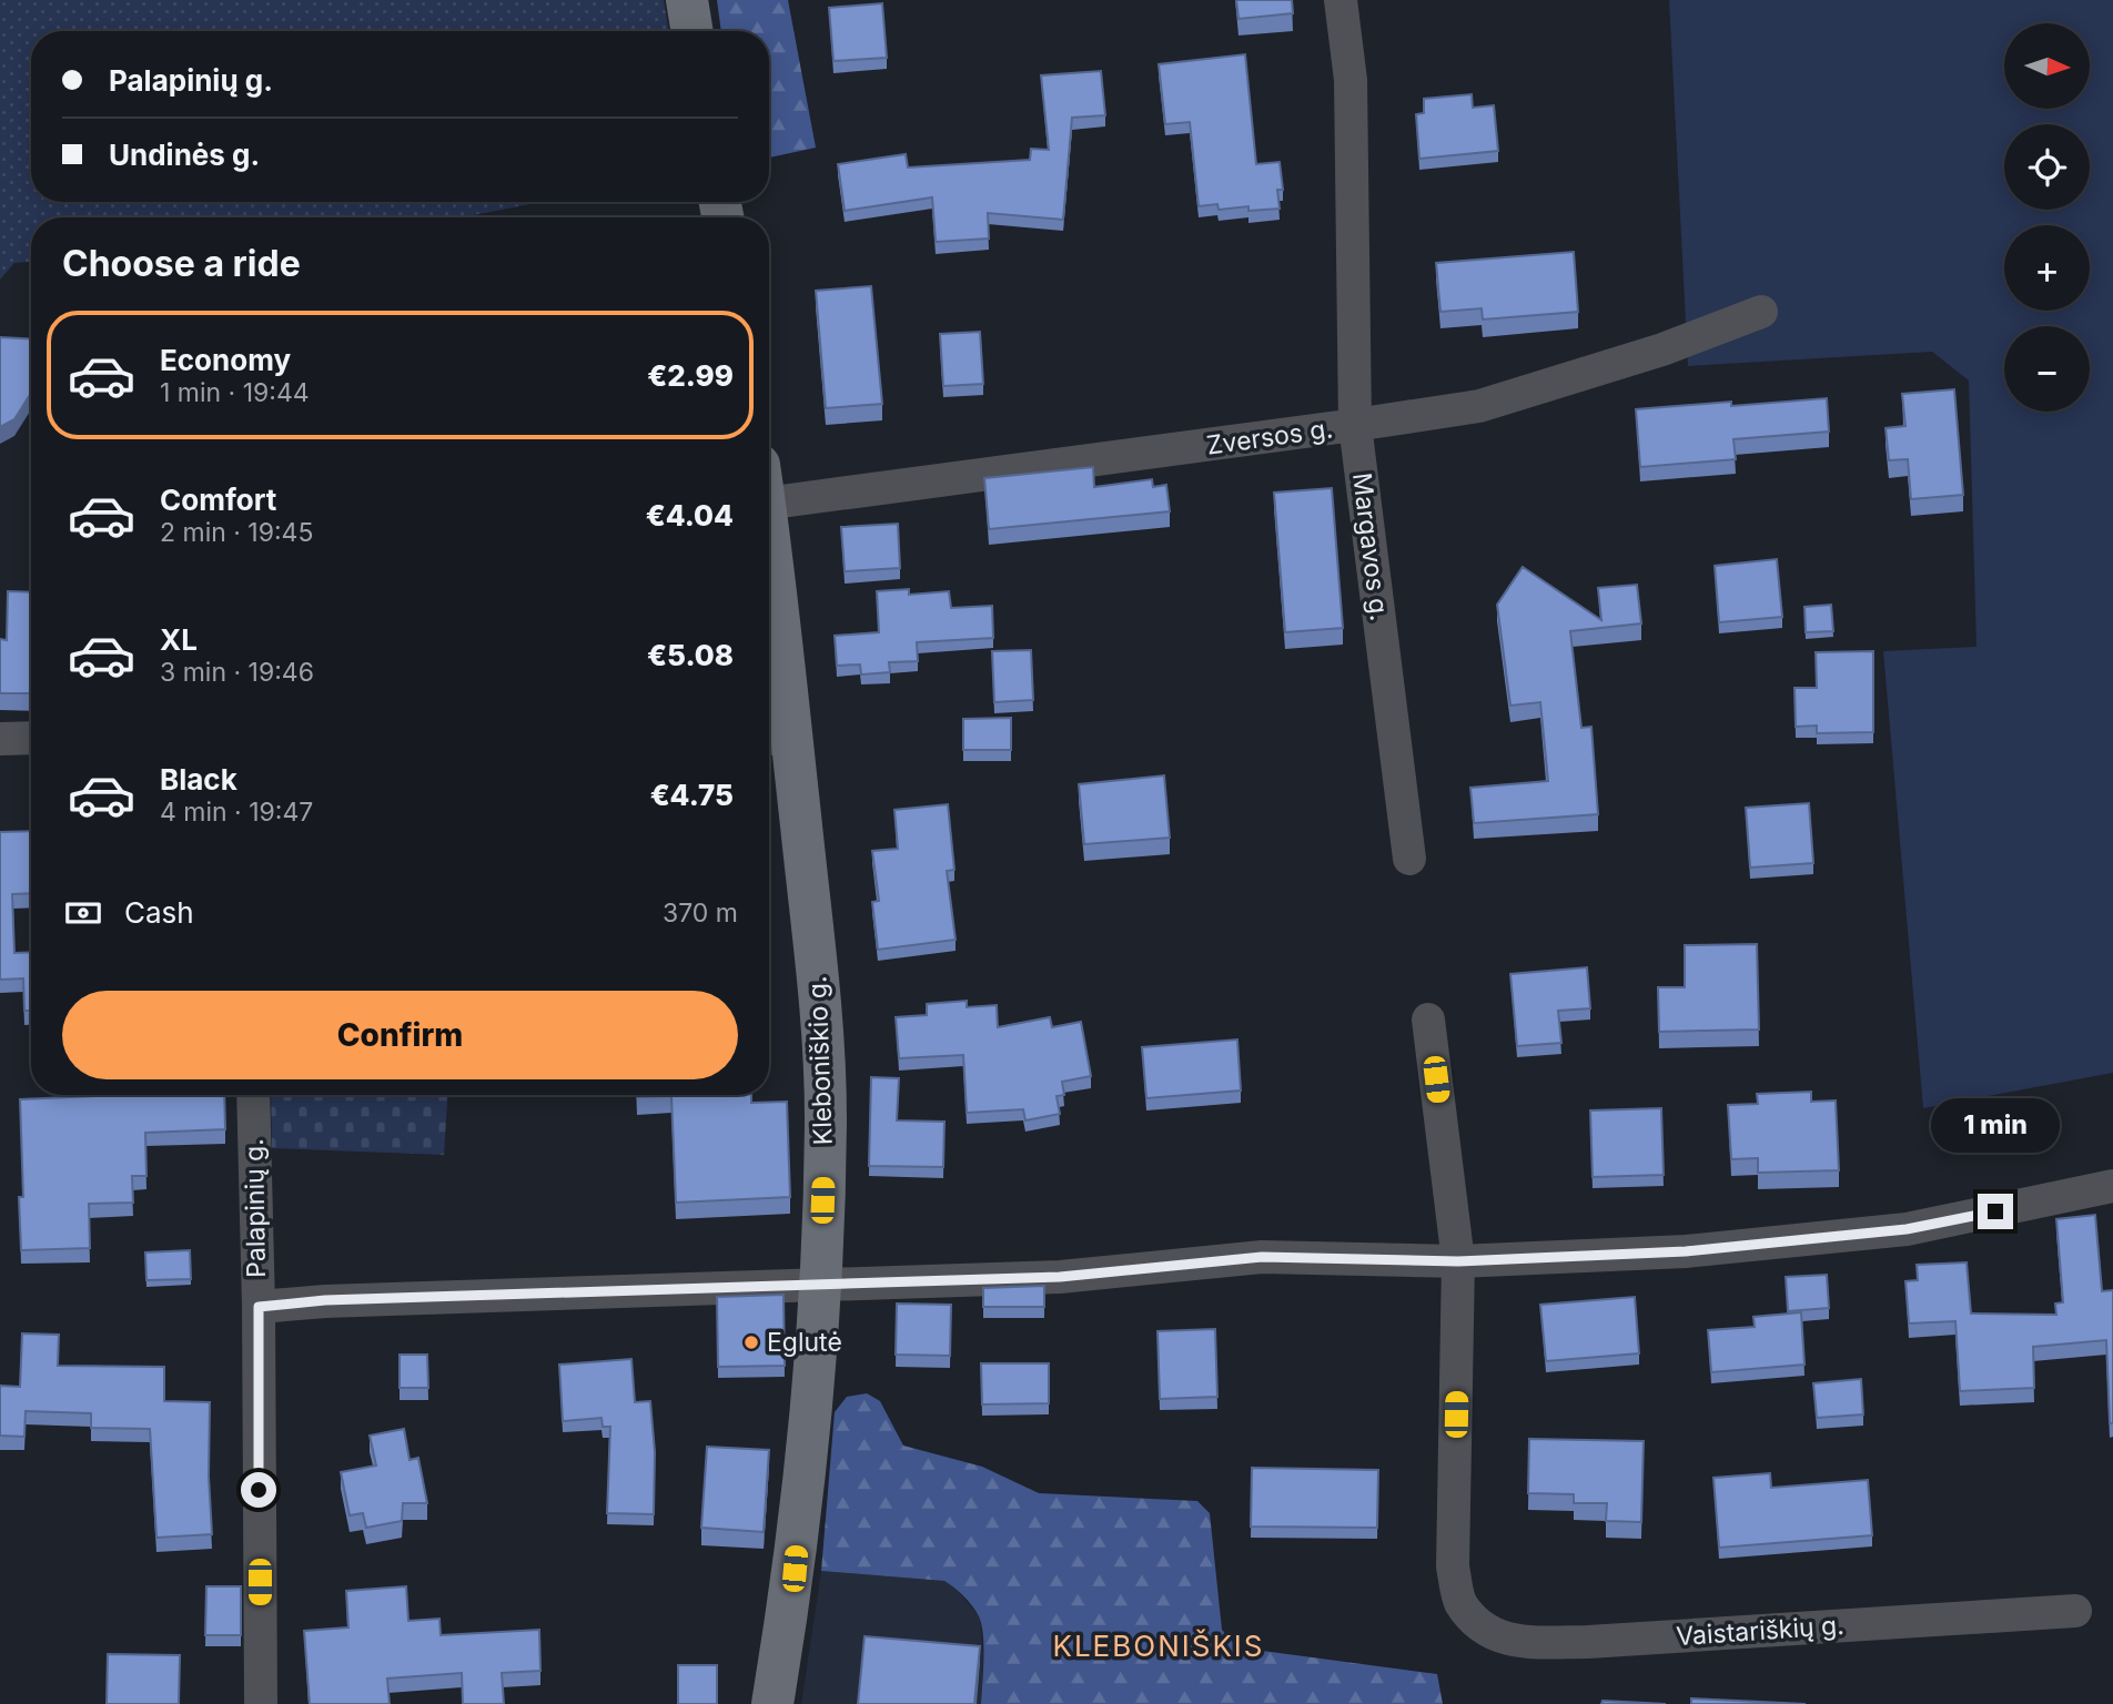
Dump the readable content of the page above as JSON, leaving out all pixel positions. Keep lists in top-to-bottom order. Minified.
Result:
{"streets":{"street":["Zversos g.","Margavos g.","Kleboniškio g.","Palapinių g.","Vaistariškių g."]},"crossings":[["Zversos g.","Margavos g."]],"districts":["KLEBONIŠKIS"],"places":["Eglutė"],"north":"right","page":{"map_buttons":["+","−"],"banner":["Palapinių g.","Undinės g."],"heading":"Choose a ride","list":[{"name":"Economy","note":"1 min · 19:44","value":"€2.99"},{"name":"Comfort","note":"2 min · 19:45","value":"€4.04"},{"name":"XL","note":"3 min · 19:46","value":"€5.08"},{"name":"Black","note":"4 min · 19:47","value":"€4.75"}],"pay":["Cash","370 m"],"buttons":"Confirm","bubble":"1 min"}}
